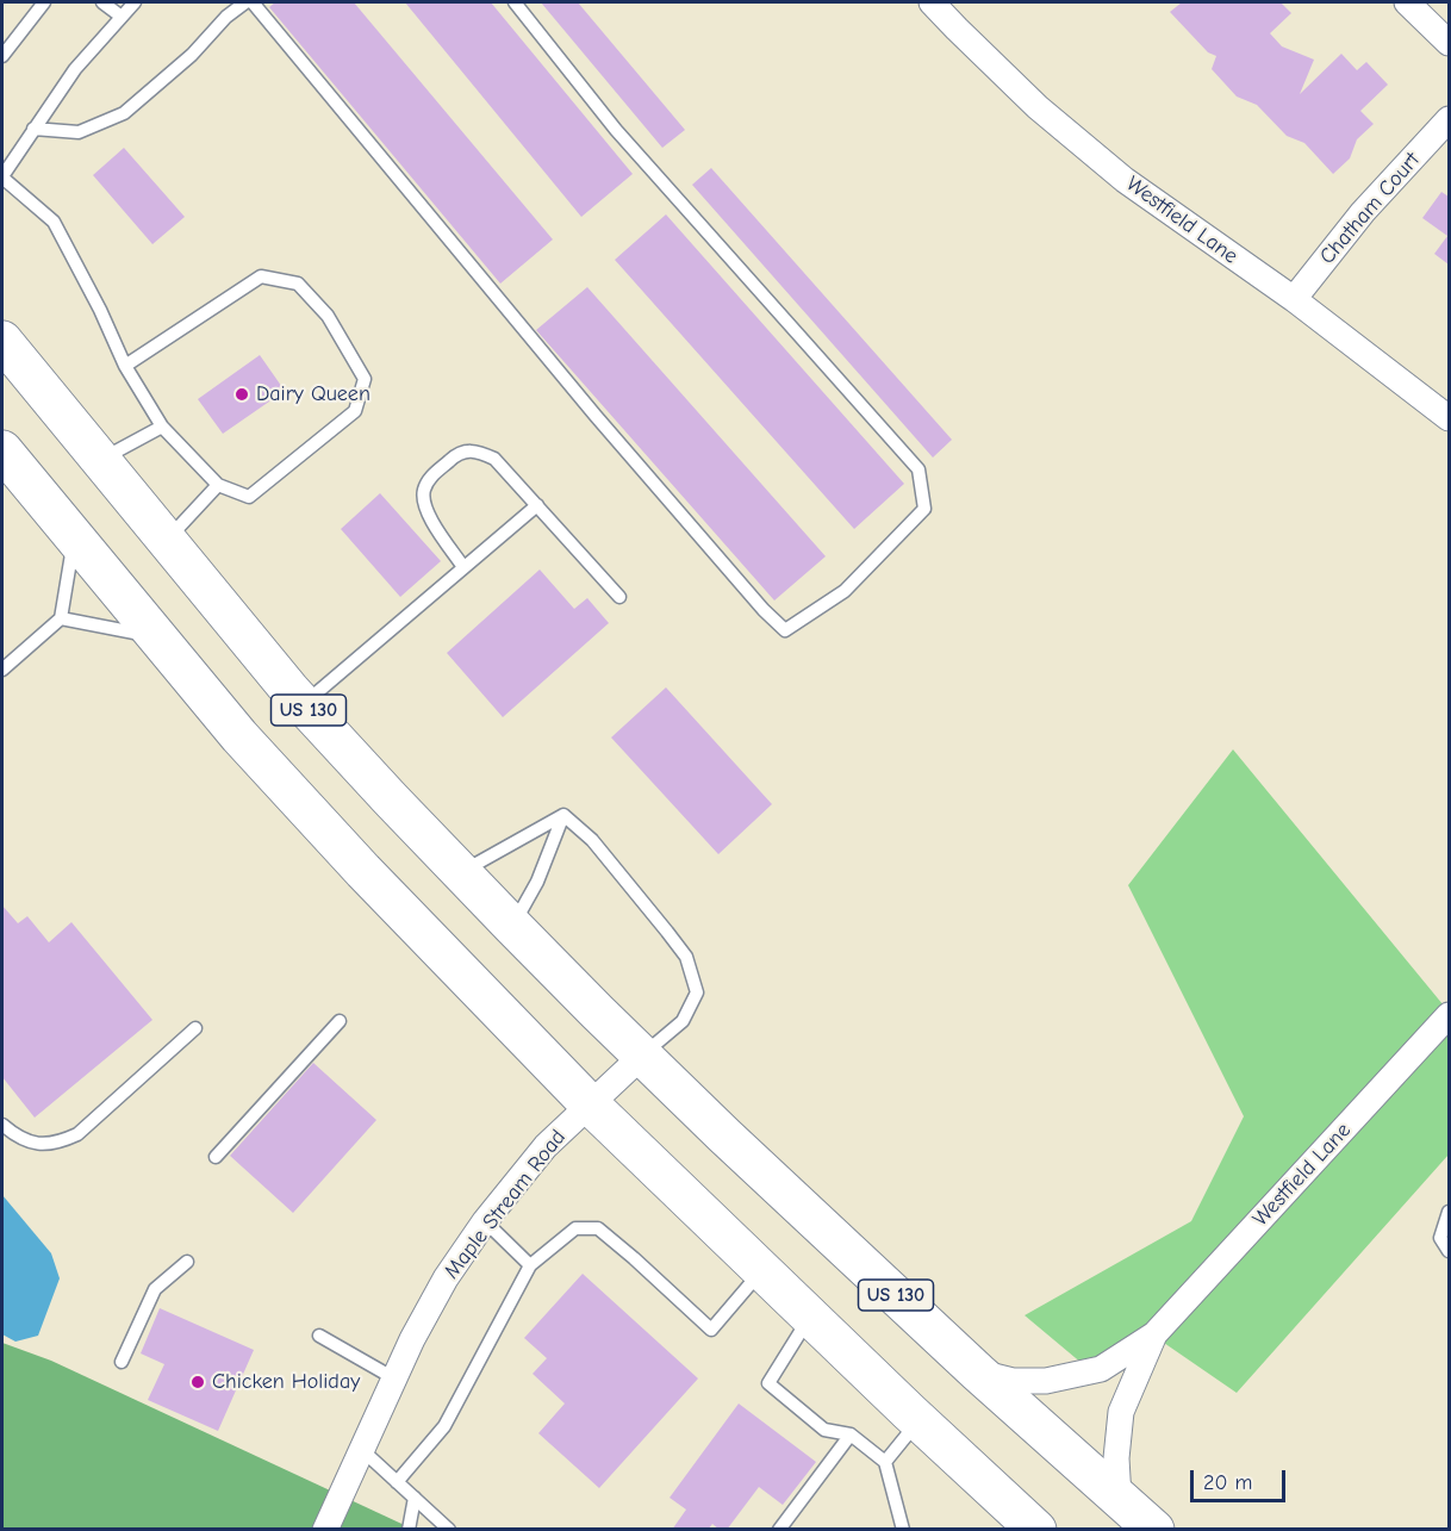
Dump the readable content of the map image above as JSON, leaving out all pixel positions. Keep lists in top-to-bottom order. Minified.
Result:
{"streets":{"highway":["US 130"],"street":["Chatham Court","Westfield Lane","Maple Stream Road"]},"crossings":[["Chatham Court","Westfield Lane"],["Westfield Lane","US 130"],["US 130","Maple Stream Road"]],"places":["Dairy Queen","Chicken Holiday"],"scale_bar":"20 m"}
